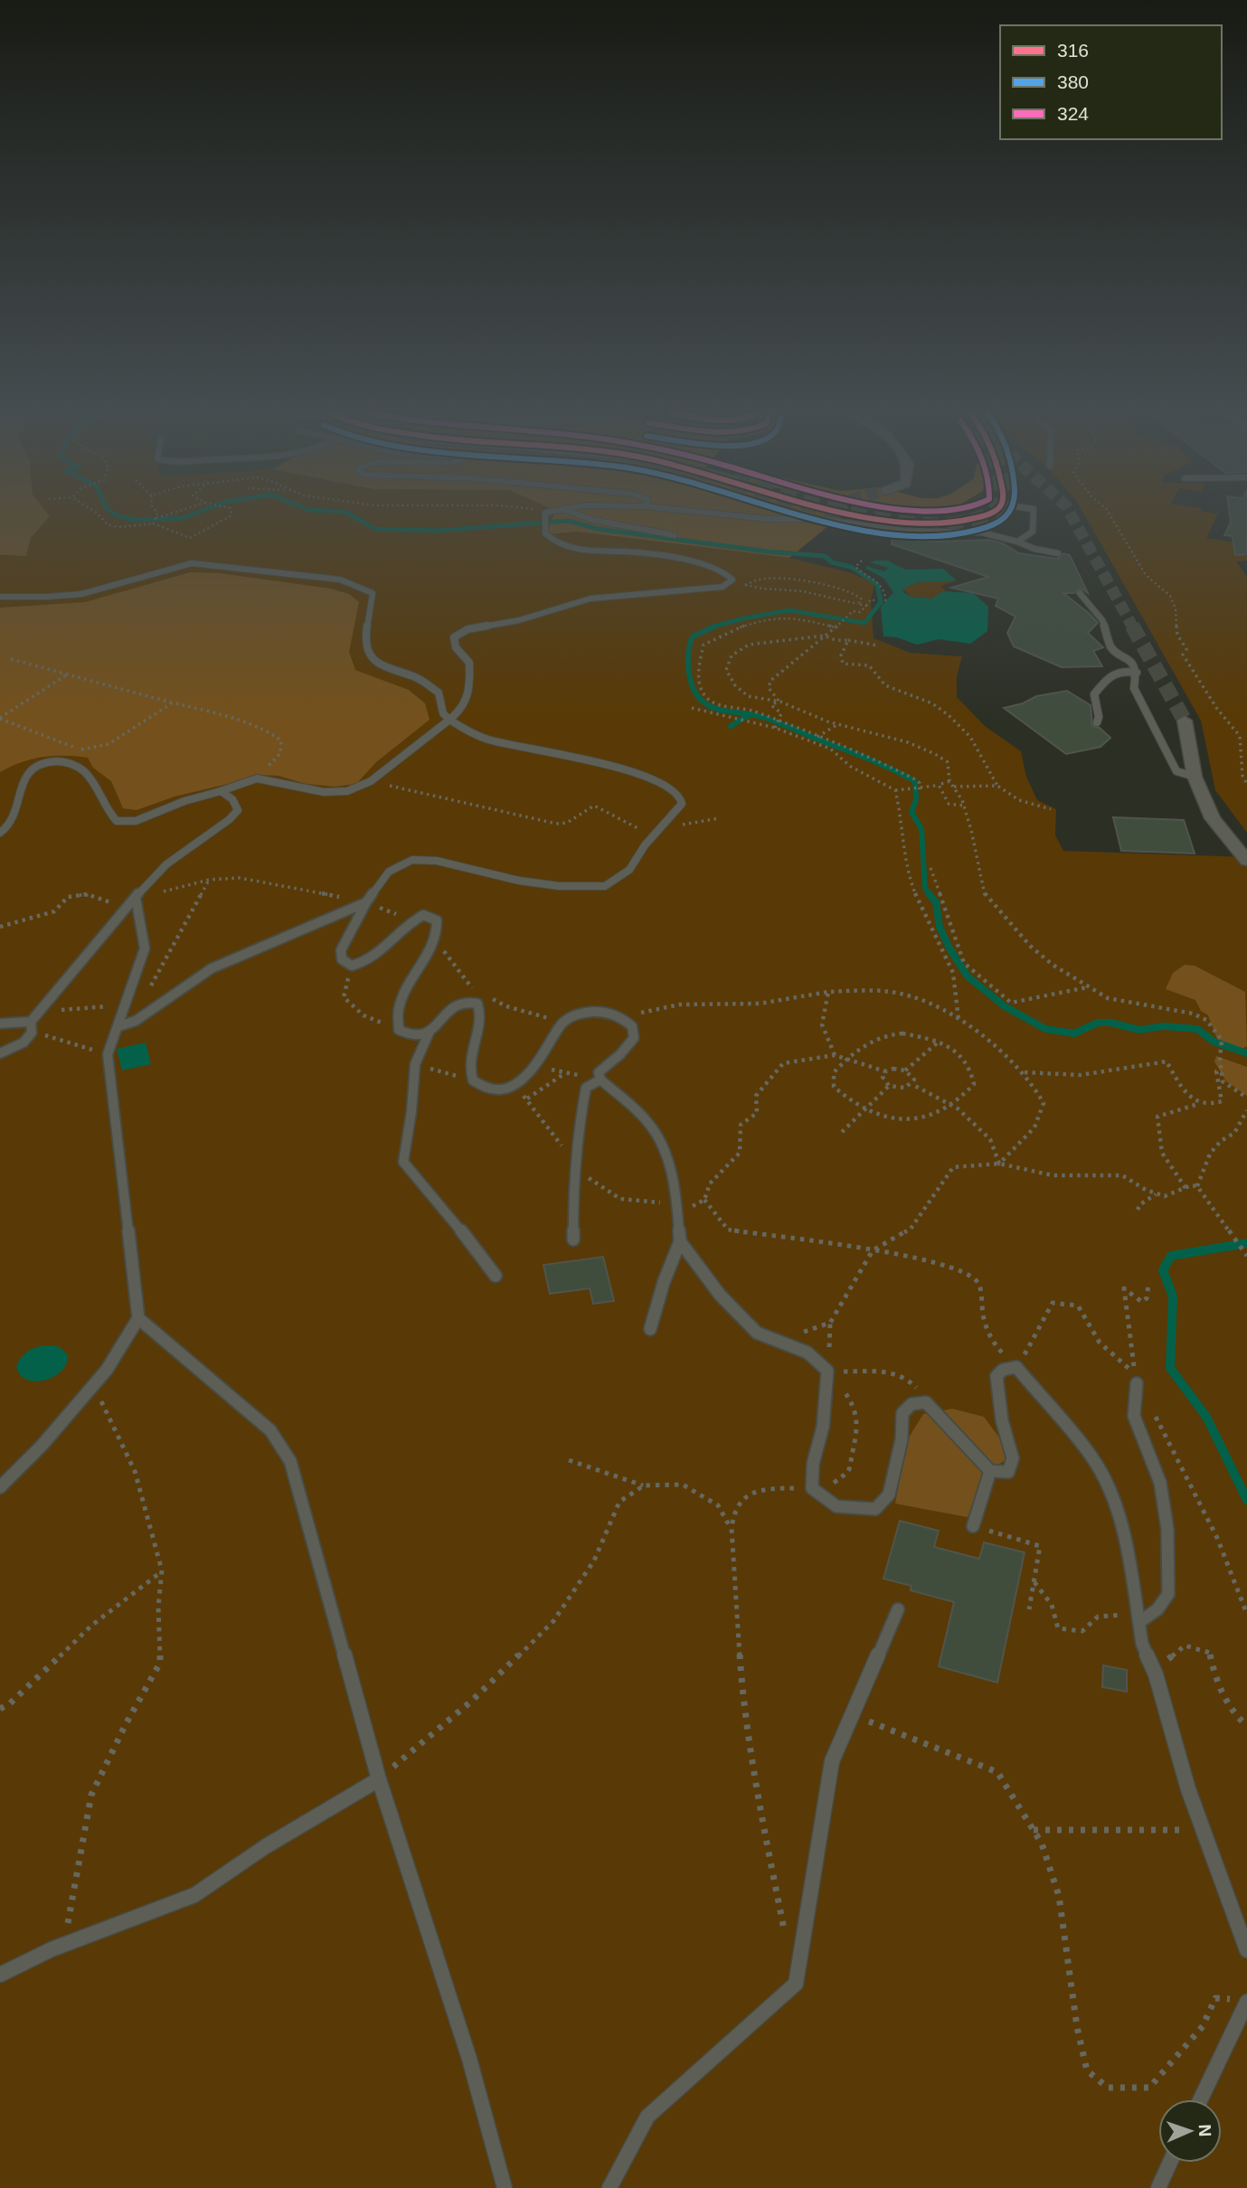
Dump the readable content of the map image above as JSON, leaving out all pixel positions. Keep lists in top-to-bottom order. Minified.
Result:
{"lines":["transit line 316","transit line 380"],"legend":["316","380","324"],"north":"right"}
